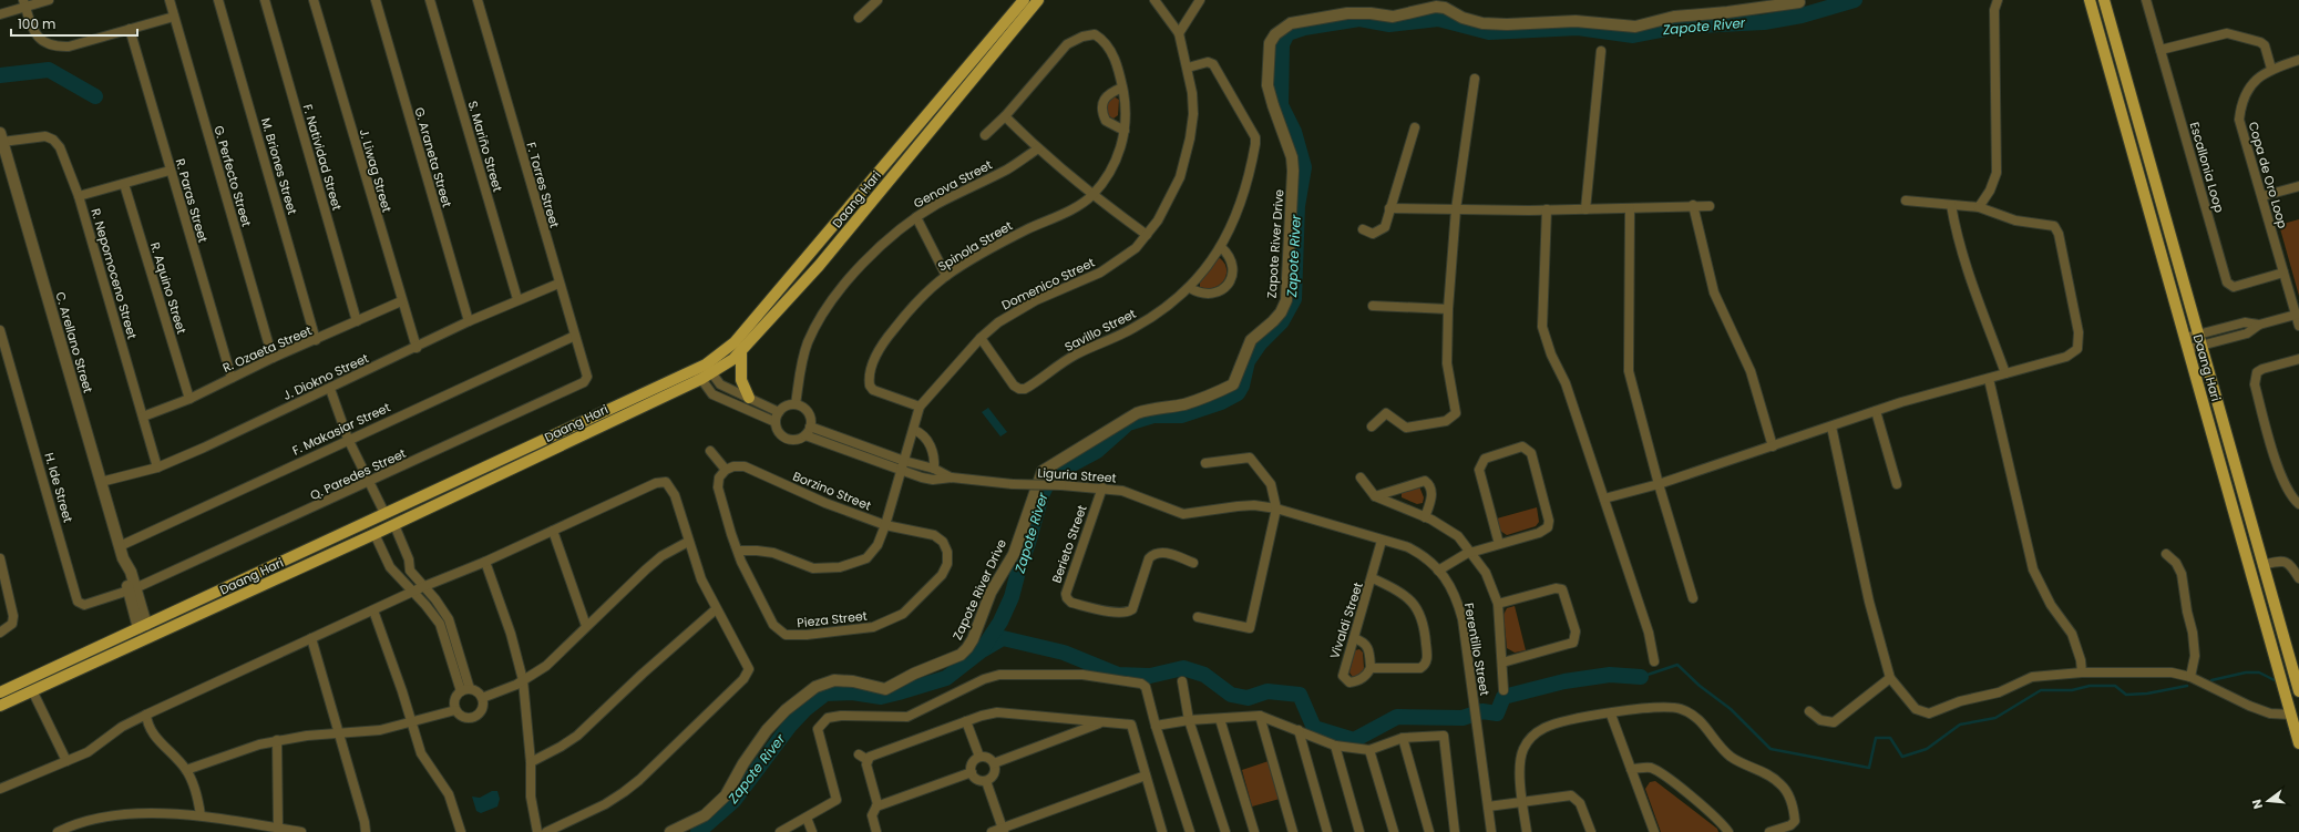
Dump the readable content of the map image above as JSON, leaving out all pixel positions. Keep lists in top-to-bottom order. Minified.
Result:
{"streets":{"main road":["Daang Hari"],"street":["S. Mariño Street","F. Natividad Street","G. Araneta Street","M. Briones Street","Escallonia Loop","J. Liwag Street","Copa de Oro Loop","G. Perfecto Street","Genova Street","F. Torres Street","R. Paras Street","Zapote River Drive","Spinola Street","R. Nepomoceno Street","Domenico Street","R. Aquino Street","Savillo Street","C. Arellano Street","R. Ozaeta Street","J. Diokno Street","F. Makasiar Street","Q. Paredes Street","Liguria Street","H. Ide Street","Borzino Street","Berieto Street","Pieza Street","Vivaldi Street","Ferentillo Street"]},"crossings":[["S. Mariño Street","J. Diokno Street"],["F. Natividad Street","R. Ozaeta Street"],["G. Araneta Street","J. Diokno Street"],["M. Briones Street","R. Ozaeta Street"],["Escallonia Loop","Copa de Oro Loop"],["J. Liwag Street","R. Ozaeta Street"],["J. Liwag Street","J. Diokno Street"],["G. Perfecto Street","R. Ozaeta Street"],["Genova Street","Liguria Street"],["F. Torres Street","J. Diokno Street"],["F. Torres Street","F. Makasiar Street"],["F. Torres Street","Q. Paredes Street"],["Daang Hari","C. Arellano Street"],["R. Paras Street","R. Ozaeta Street"],["Spinola Street","Domenico Street"],["R. Nepomoceno Street","C. Arellano Street"],["R. Nepomoceno Street","R. Ozaeta Street"],["R. Nepomoceno Street","J. Diokno Street"],["Domenico Street","Savillo Street"],["Domenico Street","Liguria Street"],["Domenico Street","Borzino Street"],["Domenico Street","Pieza Street"],["R. Aquino Street","R. Ozaeta Street"],["C. Arellano Street","J. Diokno Street"],["C. Arellano Street","F. Makasiar Street"],["C. Arellano Street","Q. Paredes Street"],["C. Arellano Street","H. Ide Street"],["Q. Paredes Street","H. Ide Street"],["Liguria Street","Berieto Street"],["Liguria Street","Ferentillo Street"],["Borzino Street","Pieza Street"],["Vivaldi Street","Ferentillo Street"]],"water":["Zapote River"],"scale_bar":"100 m","north":"left"}
